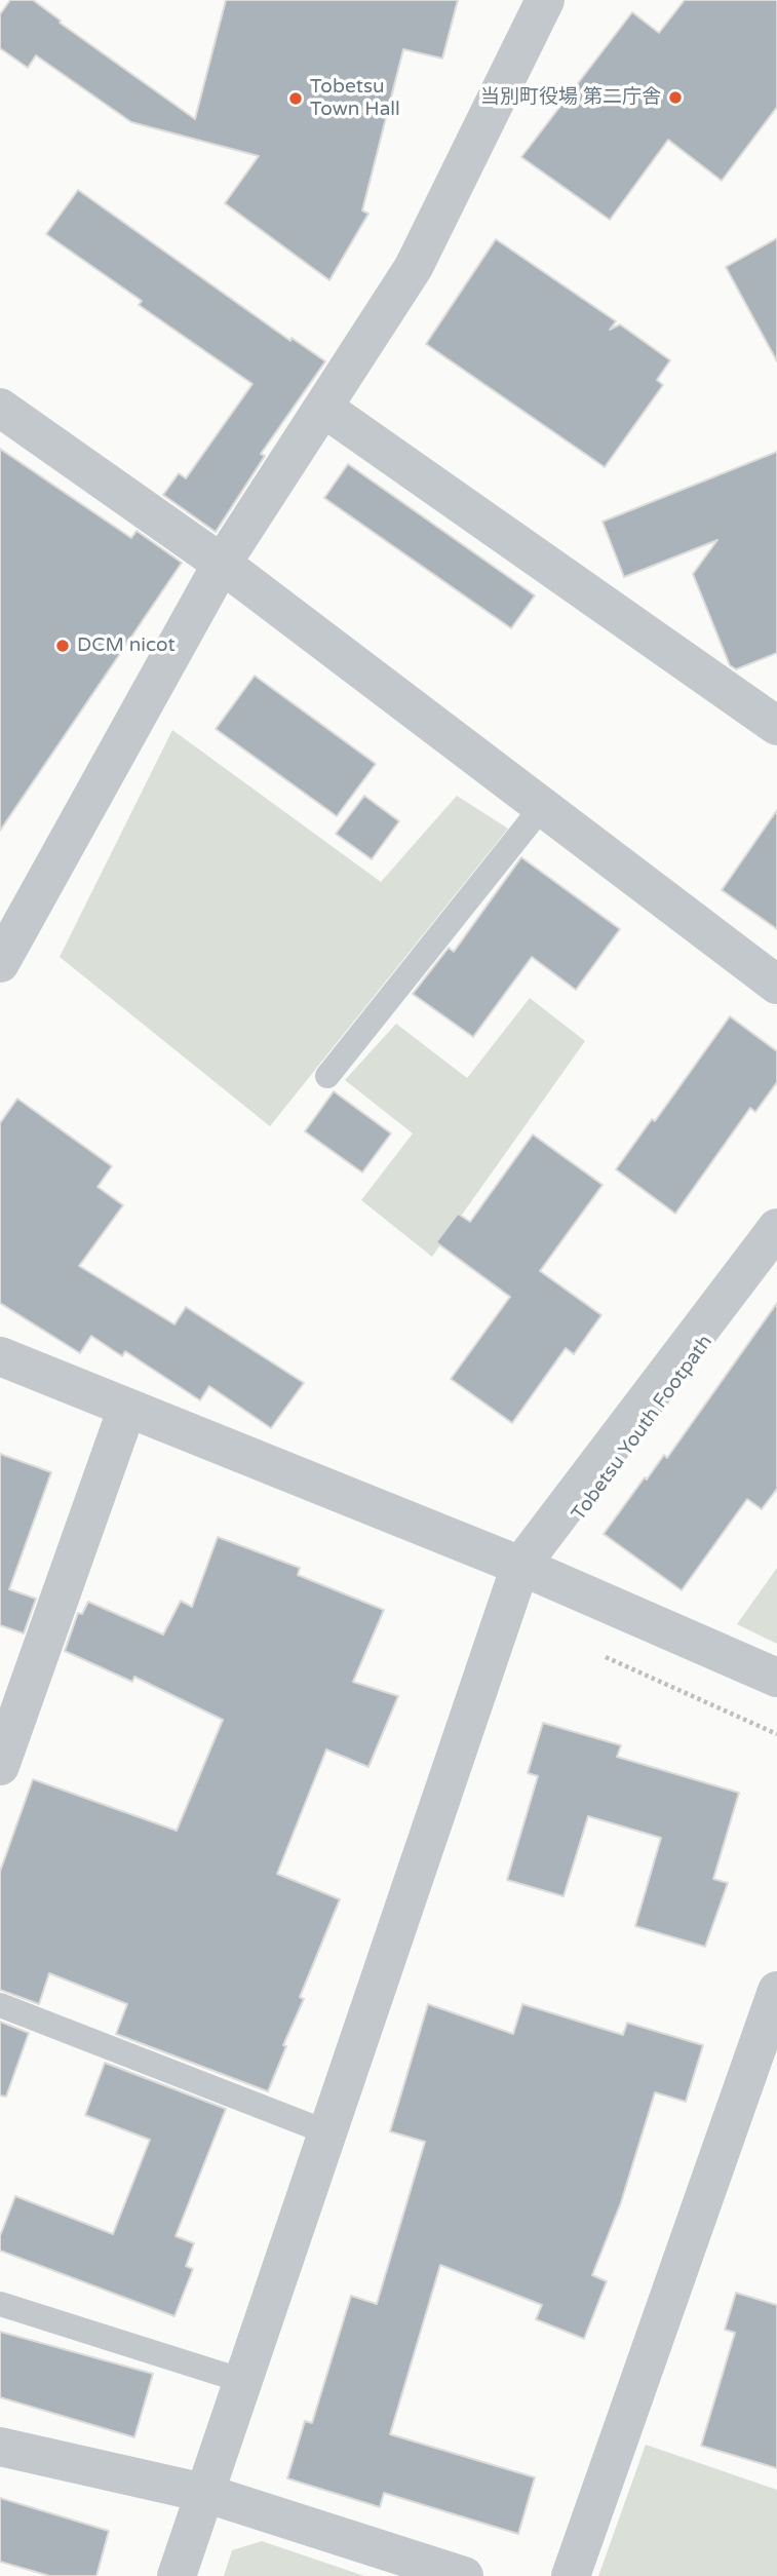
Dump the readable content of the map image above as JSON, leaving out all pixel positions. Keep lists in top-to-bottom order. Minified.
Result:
{"places":["当別町役場 第二庁舎","Tobetsu Town Hall","DCM nicot"]}
